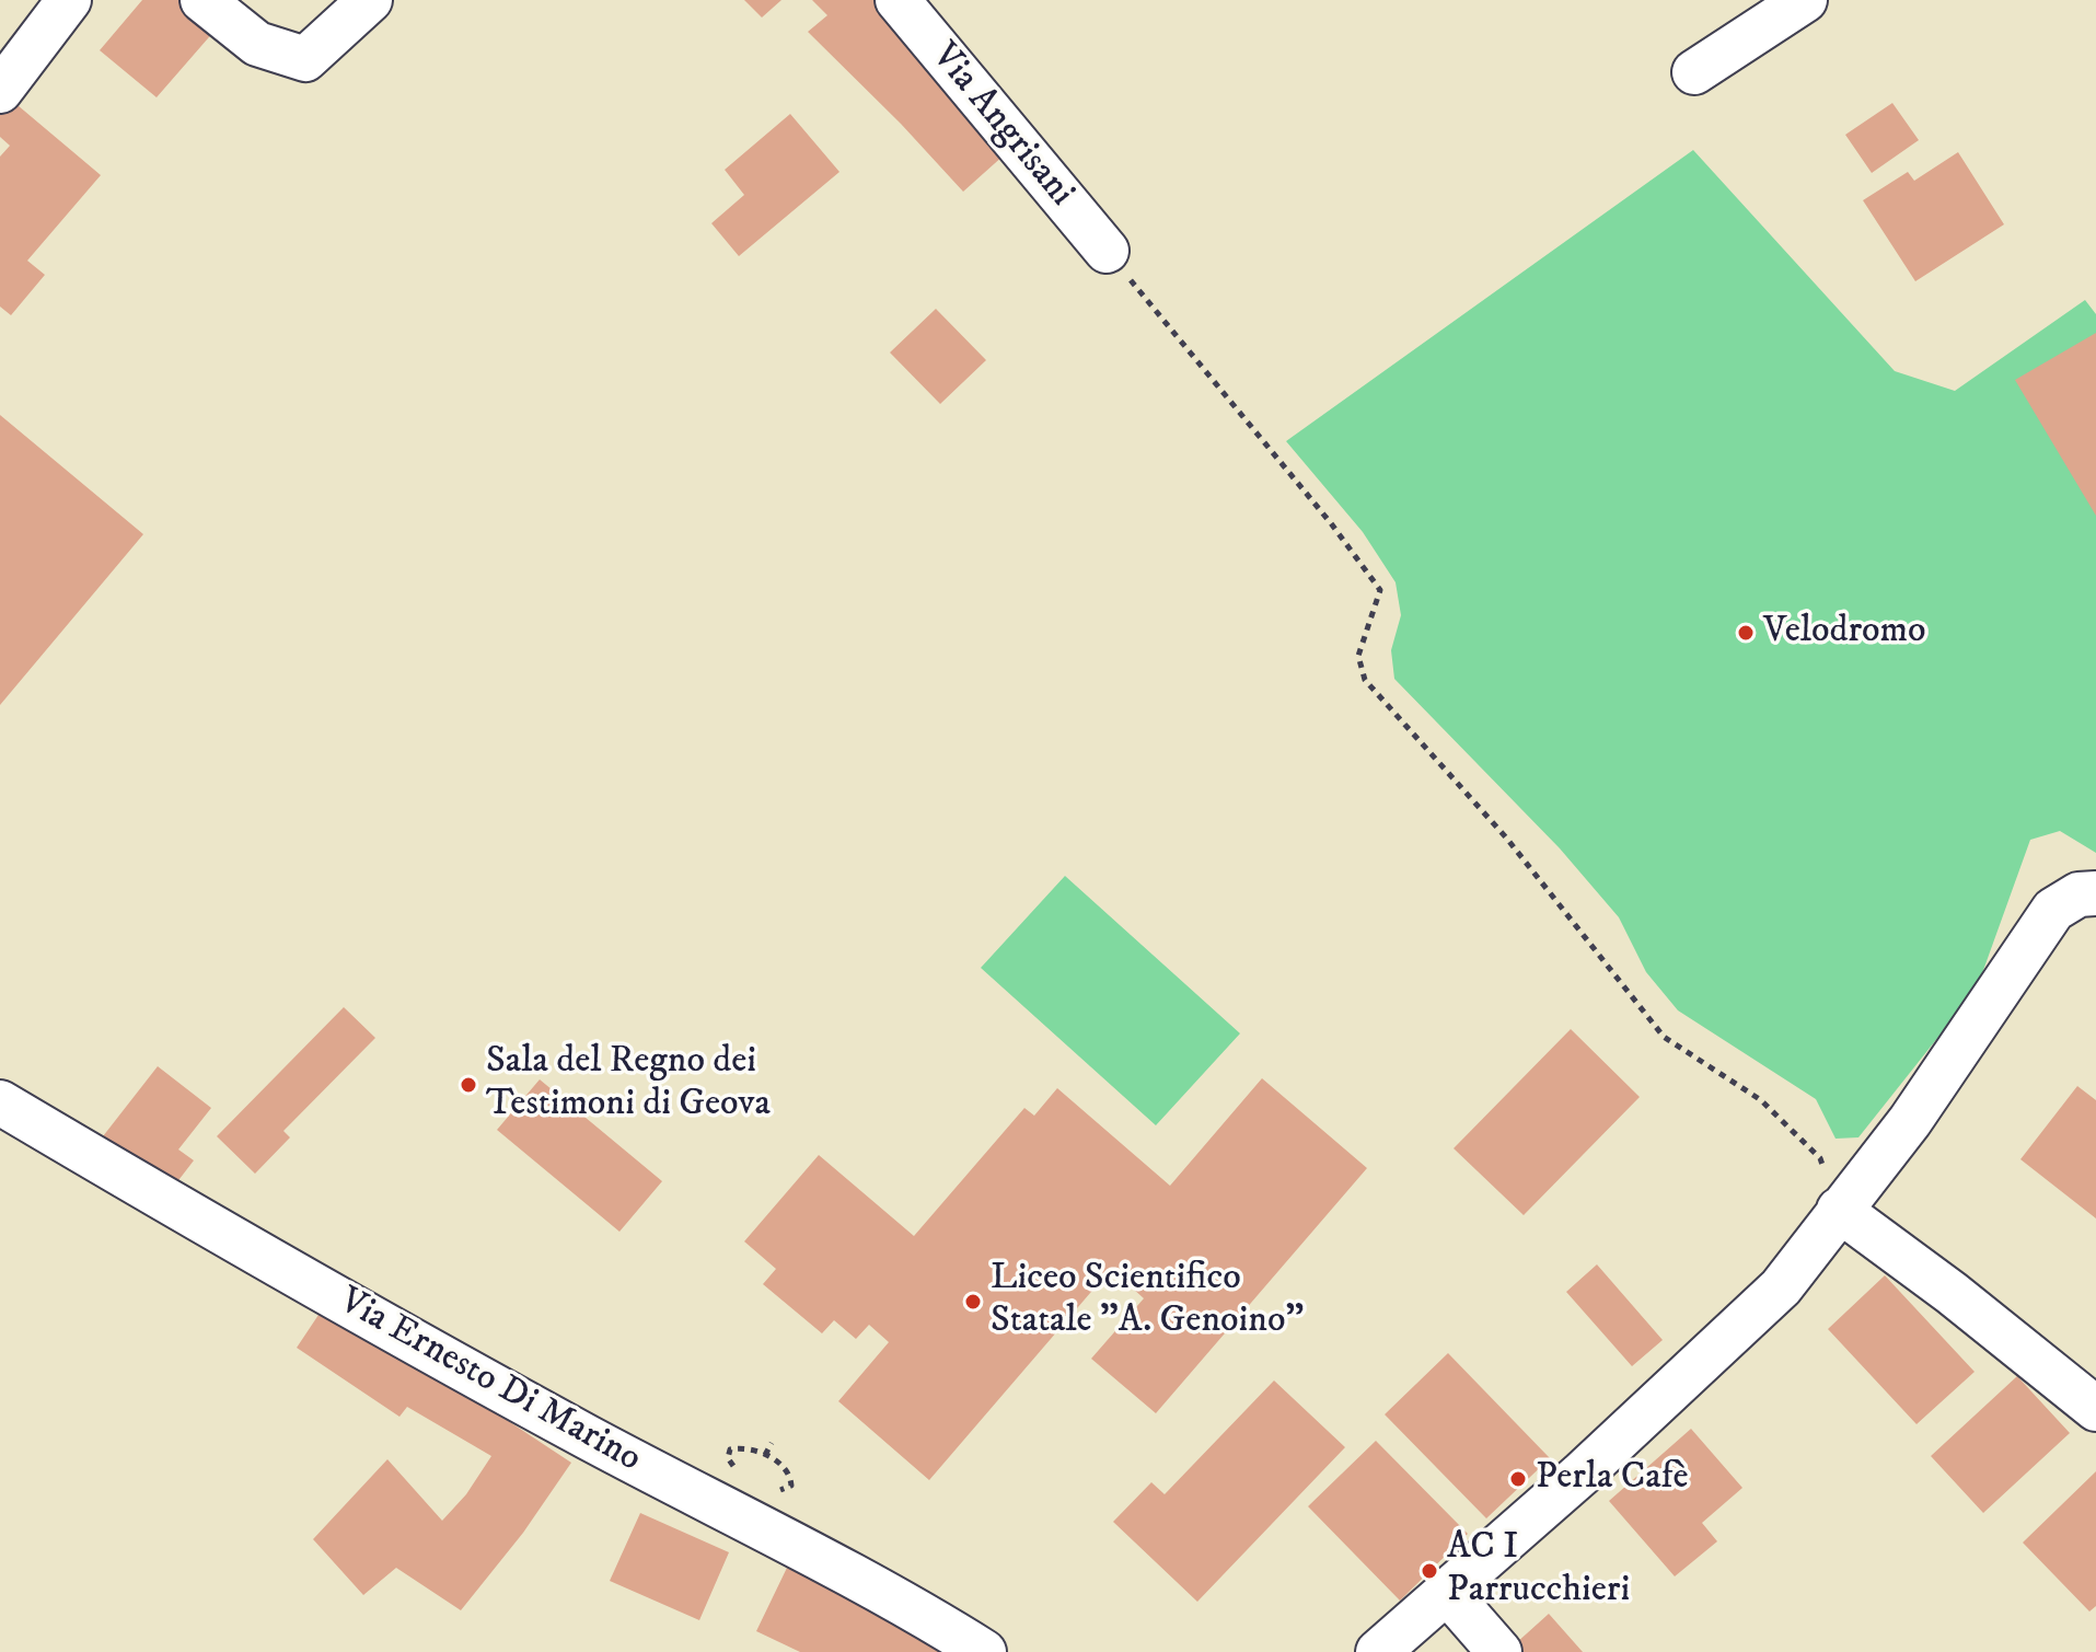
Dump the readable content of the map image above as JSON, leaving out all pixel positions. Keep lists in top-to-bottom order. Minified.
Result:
{"streets":{"street":["Via Angrisani","Via Ernesto Di Marino"]},"places":["Velodromo","Sala del Regno dei Testimoni di Geova","Liceo Scientifico Statale \"A. Genoino\"","Perla Cafè","AC I Parrucchieri"]}
